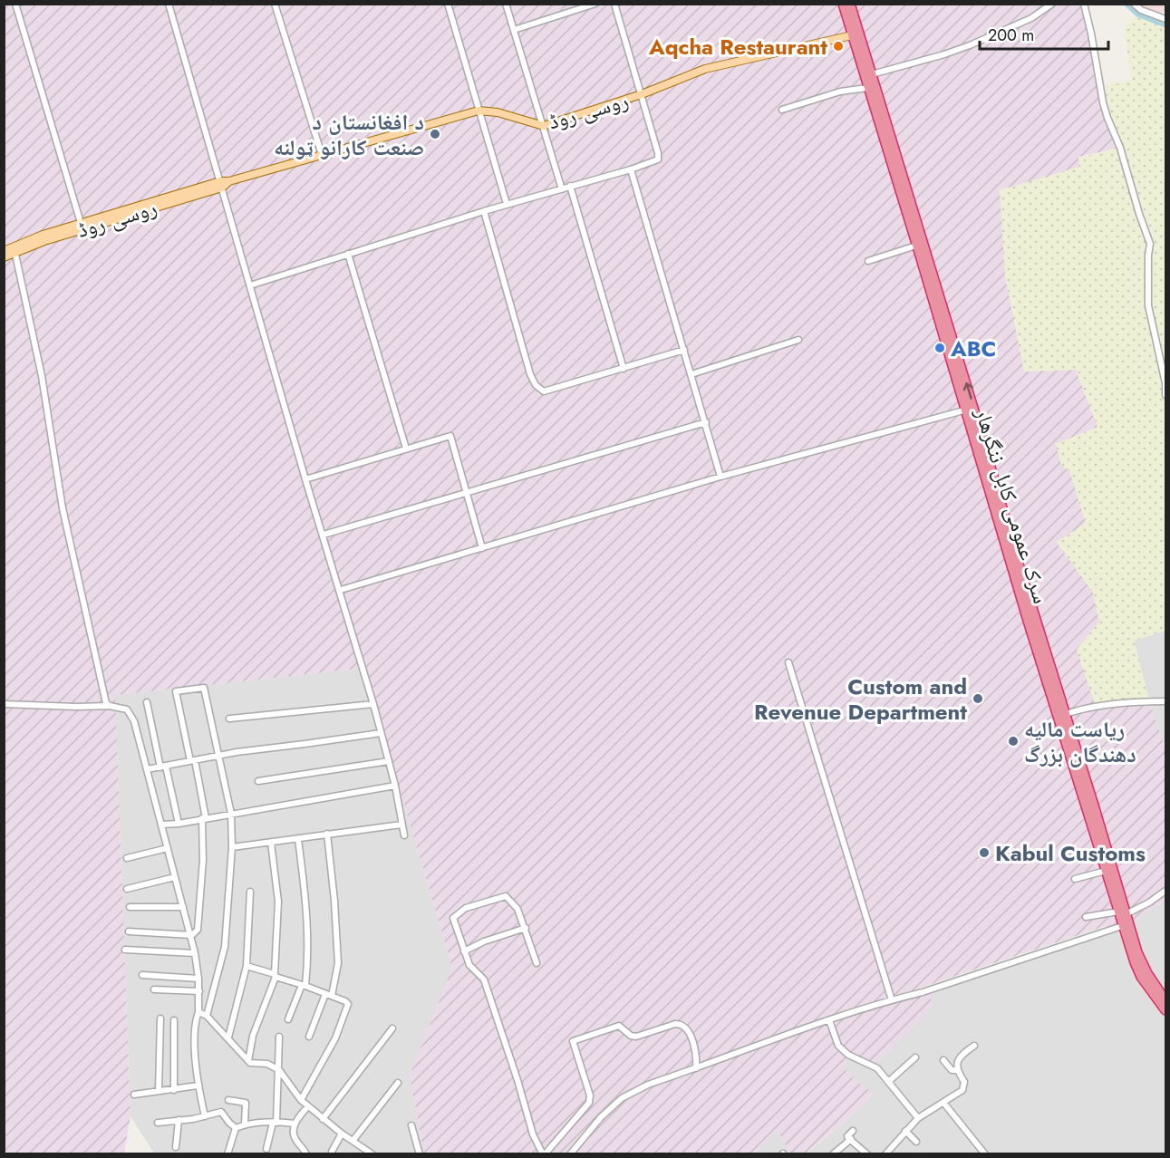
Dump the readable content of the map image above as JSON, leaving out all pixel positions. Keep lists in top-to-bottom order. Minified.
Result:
{"streets":{"highway":["سرک عمومی کابل ننگرهار"],"main road":["روسی روڈ"]},"crossings":[["روسی روڈ","سرک عمومی کابل ننگرهار"]],"places":["Aqcha Restaurant","د افغانستان د صنعت کارانو ټولنه","ABC","Custom and Revenue Department","ریاست مالیه دهندگان بزرگ","Kabul Customs"],"scale_bar":"200 m"}
